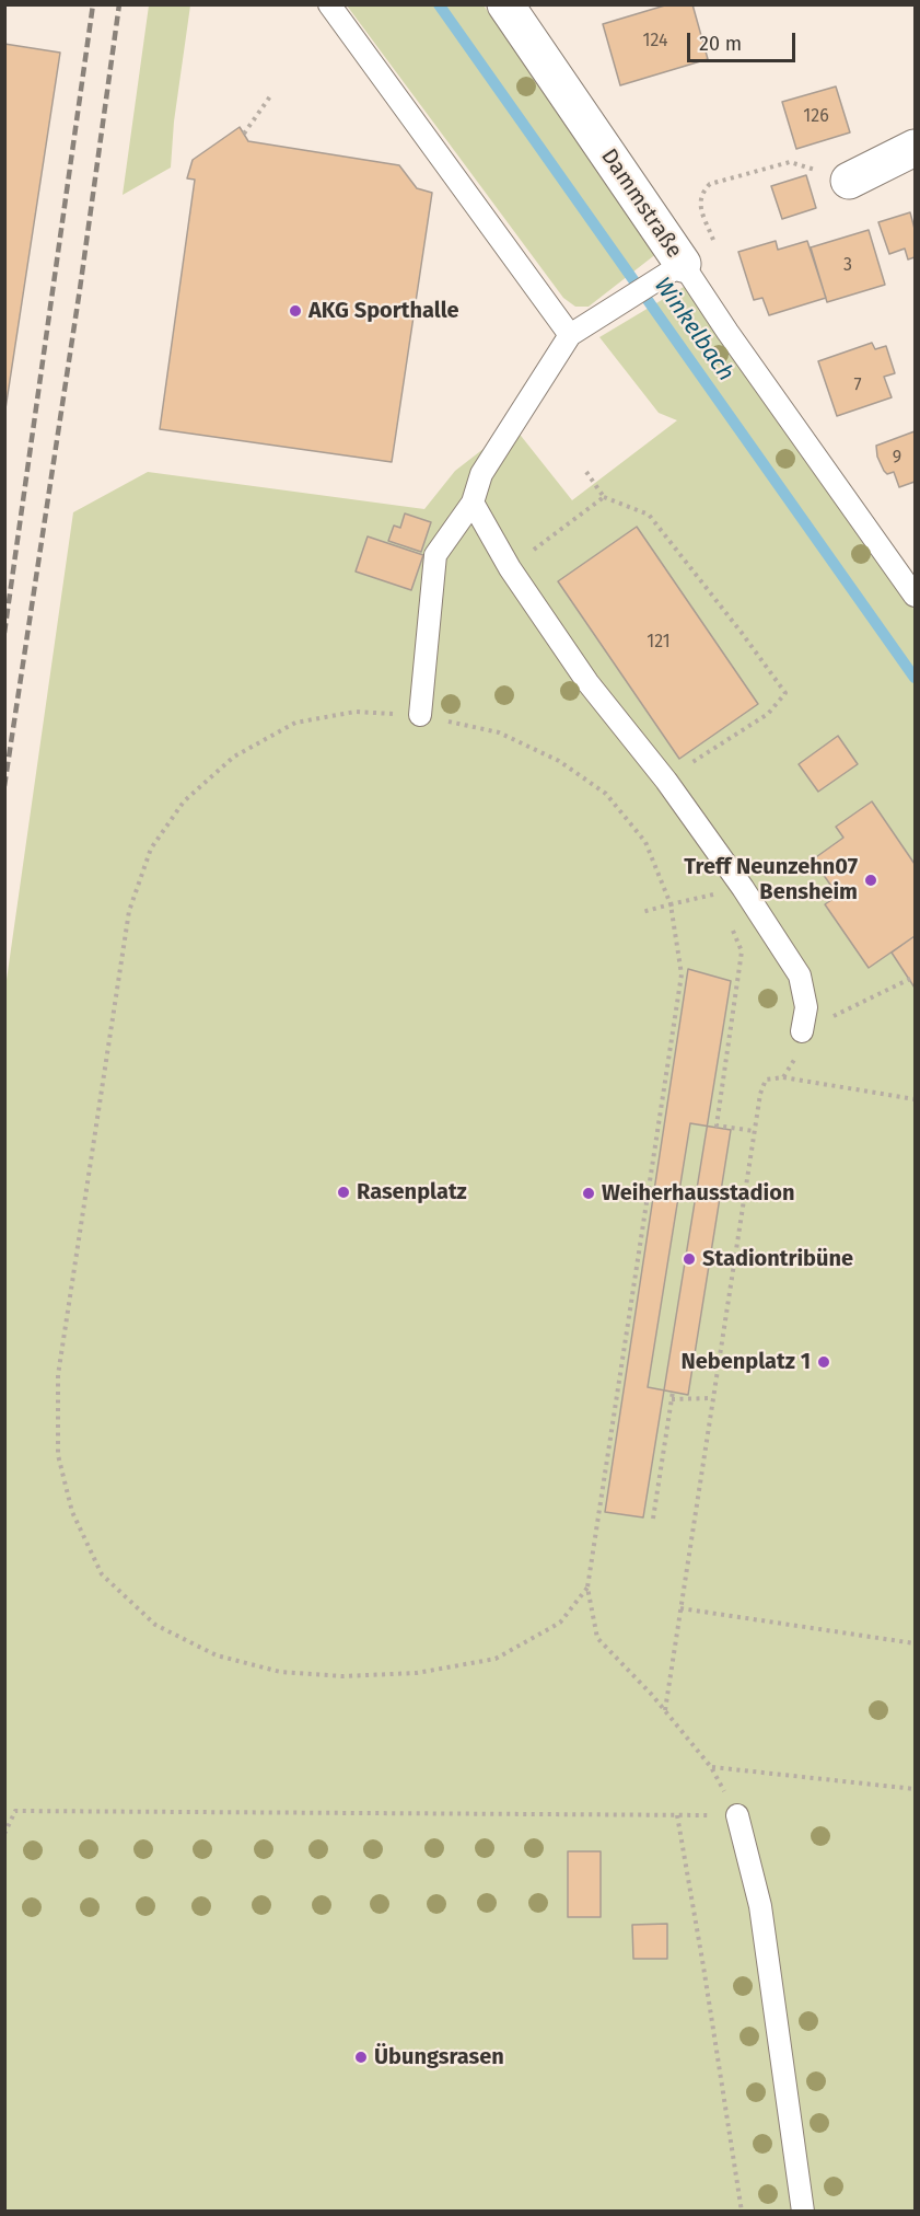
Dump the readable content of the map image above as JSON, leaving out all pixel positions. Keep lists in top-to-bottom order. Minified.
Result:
{"streets":{"street":["Dammstraße"]},"water":["Winkelbach"],"places":["AKG Sporthalle","Treff Neunzehn07 Bensheim","Rasenplatz","Weiherhausstadion","Stadiontribüne","Nebenplatz 1","Übungsrasen"],"house_numbers":["124","126","3","7","9","121"],"scale_bar":"20 m"}
